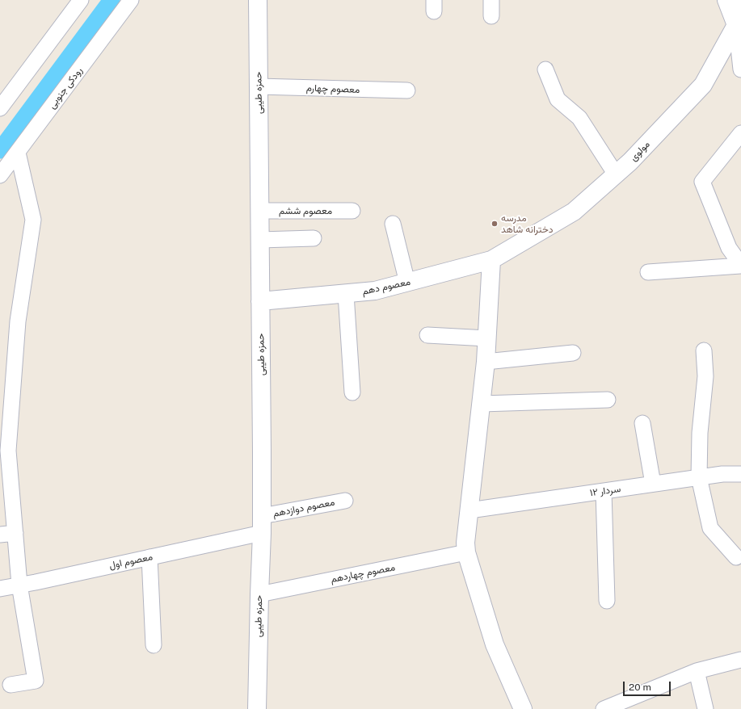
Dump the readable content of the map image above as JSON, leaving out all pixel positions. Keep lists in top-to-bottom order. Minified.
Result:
{"streets":{"street":["رودکی جنوبی","معصوم چهارم","حمزه طیبی","مولوی","معصوم ششم","معصوم دهم","سردار ۱۲","معصوم دوازدهم","معصوم اول","معصوم چهاردهم"]},"crossings":[["معصوم چهارم","حمزه طیبی"],["حمزه طیبی","معصوم ششم"],["حمزه طیبی","معصوم دهم"],["حمزه طیبی","معصوم دوازدهم"],["حمزه طیبی","معصوم اول"],["حمزه طیبی","معصوم چهاردهم"],["مولوی","معصوم دهم"],["معصوم دوازدهم","معصوم اول"]],"places":["مدرسه دخترانه شاهد"],"scale_bar":"20 m"}
